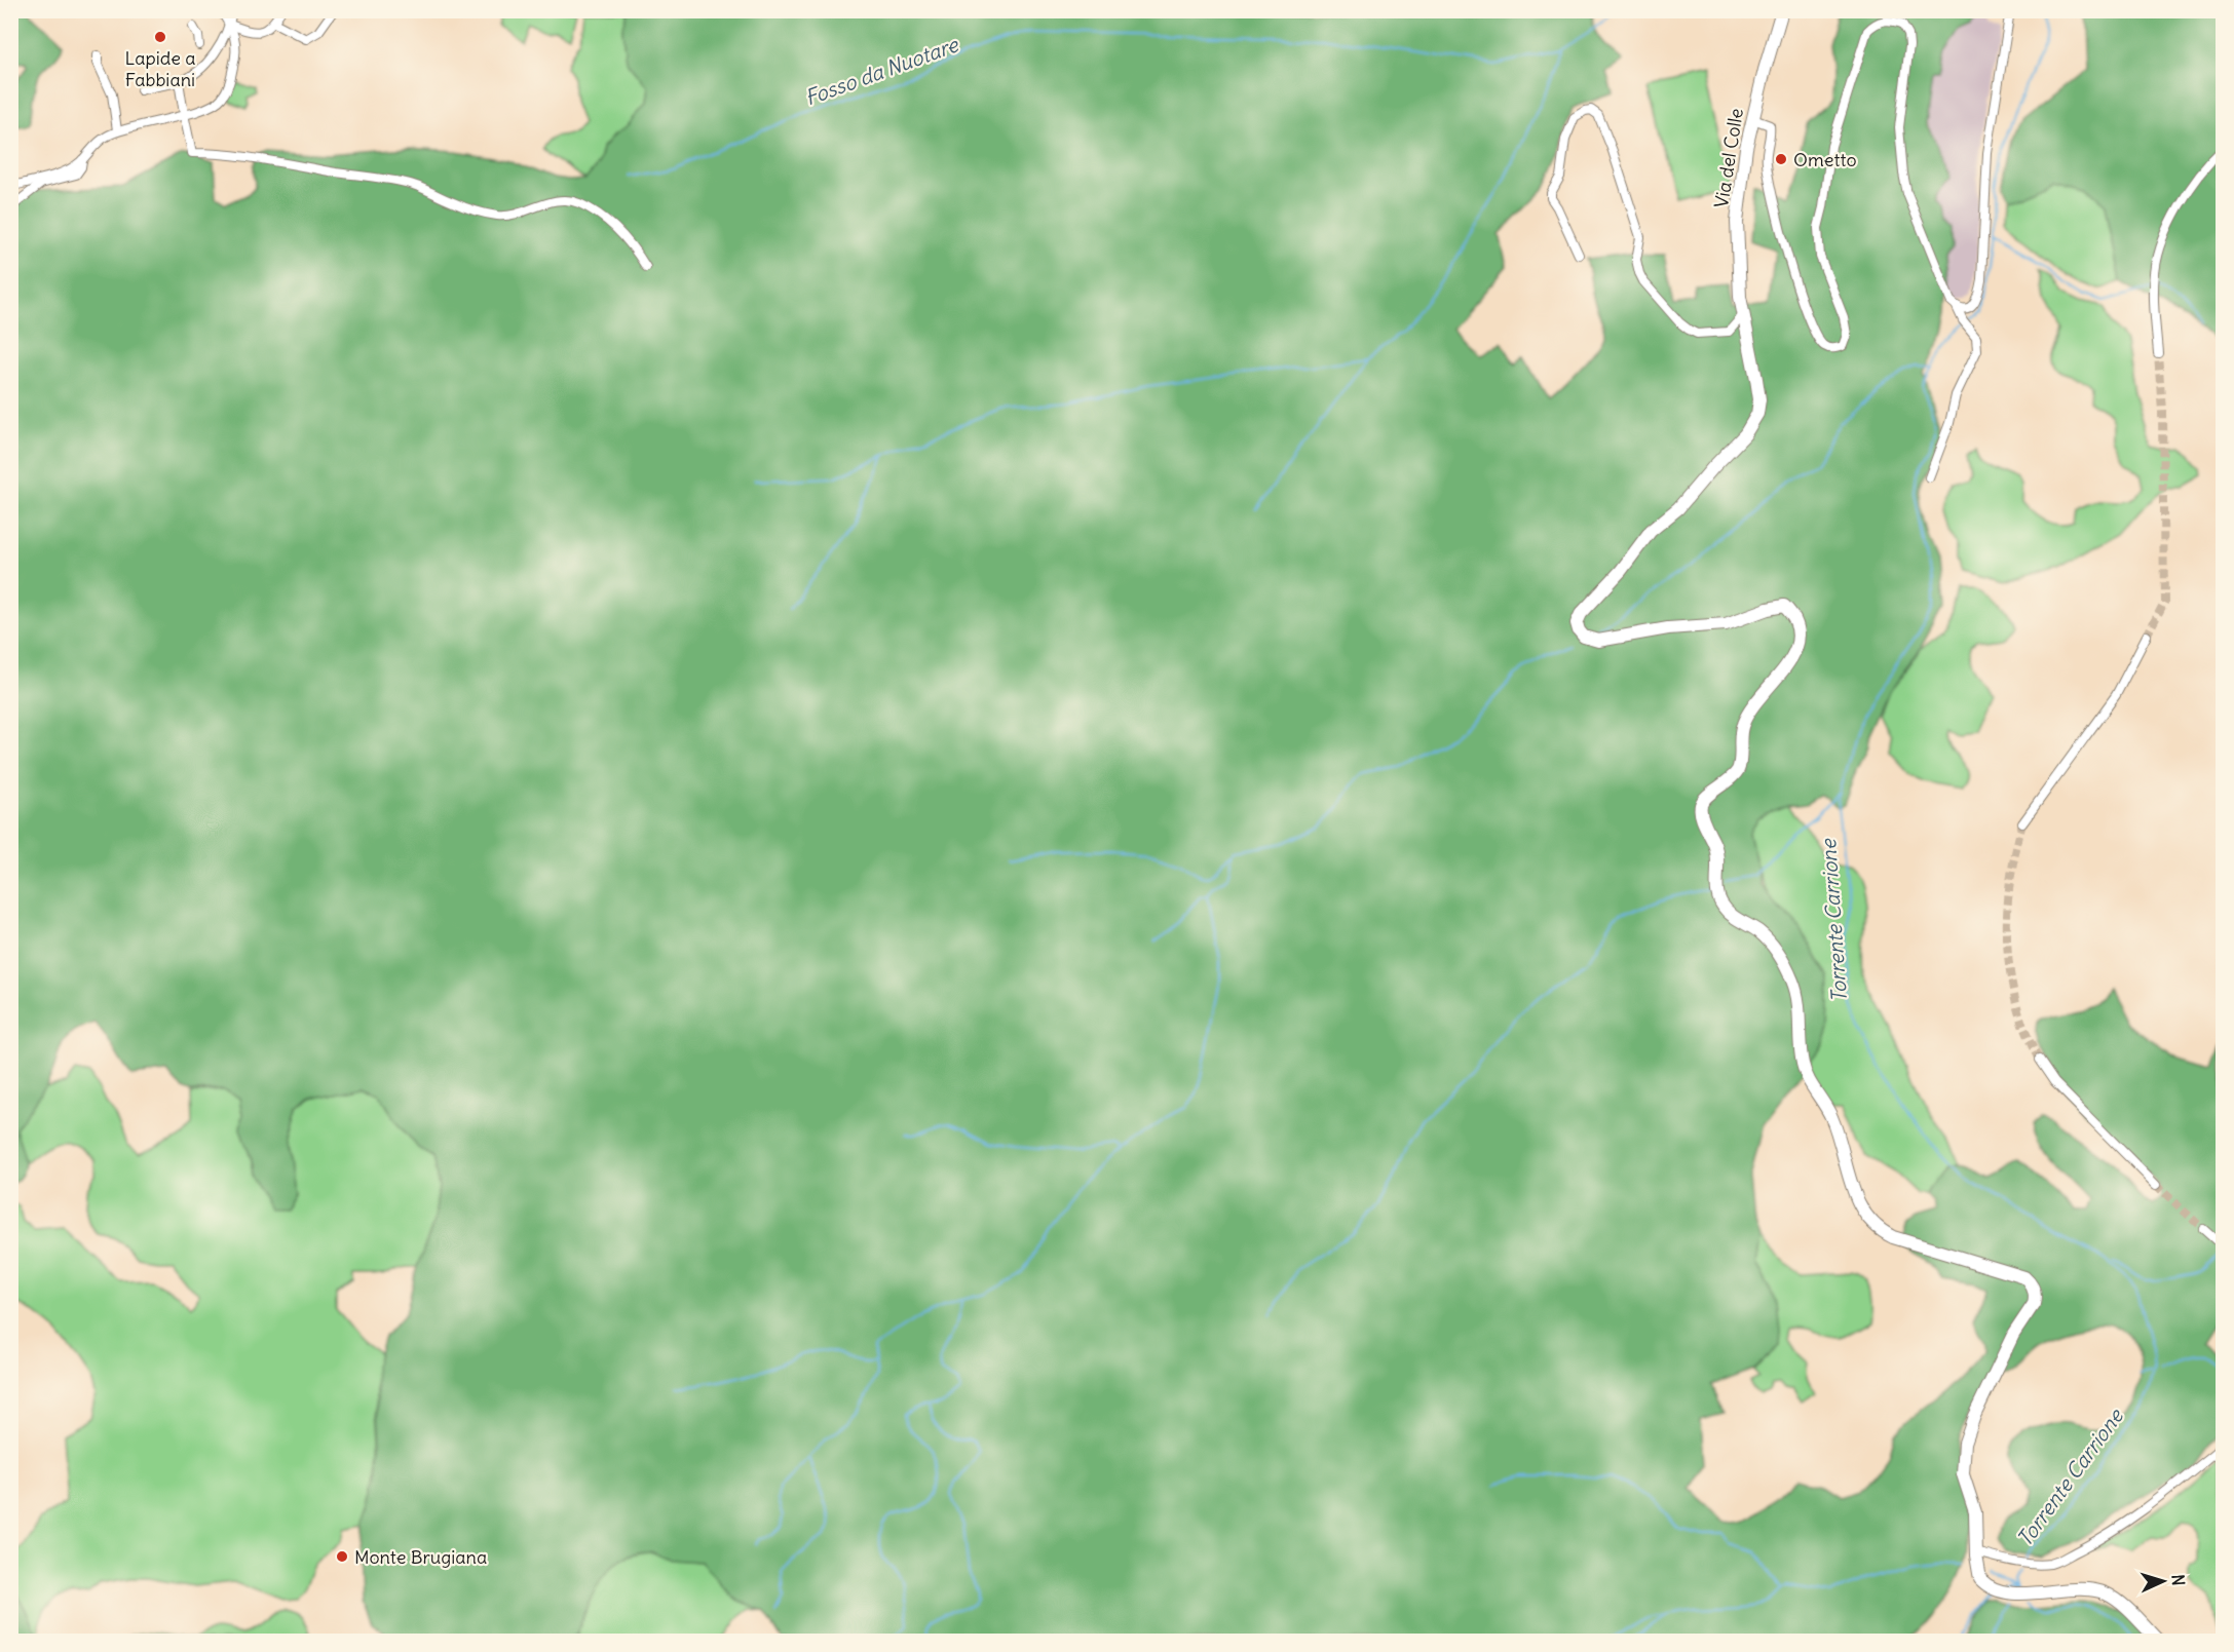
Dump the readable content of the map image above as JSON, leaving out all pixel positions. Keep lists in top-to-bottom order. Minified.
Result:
{"streets":{"street":["Via del Colle"]},"water":["Fosso da Nuotare","Torrente Carrione"],"places":["Lapide a Fabbiani","Ometto","Monte Brugiana"],"north":"right"}
